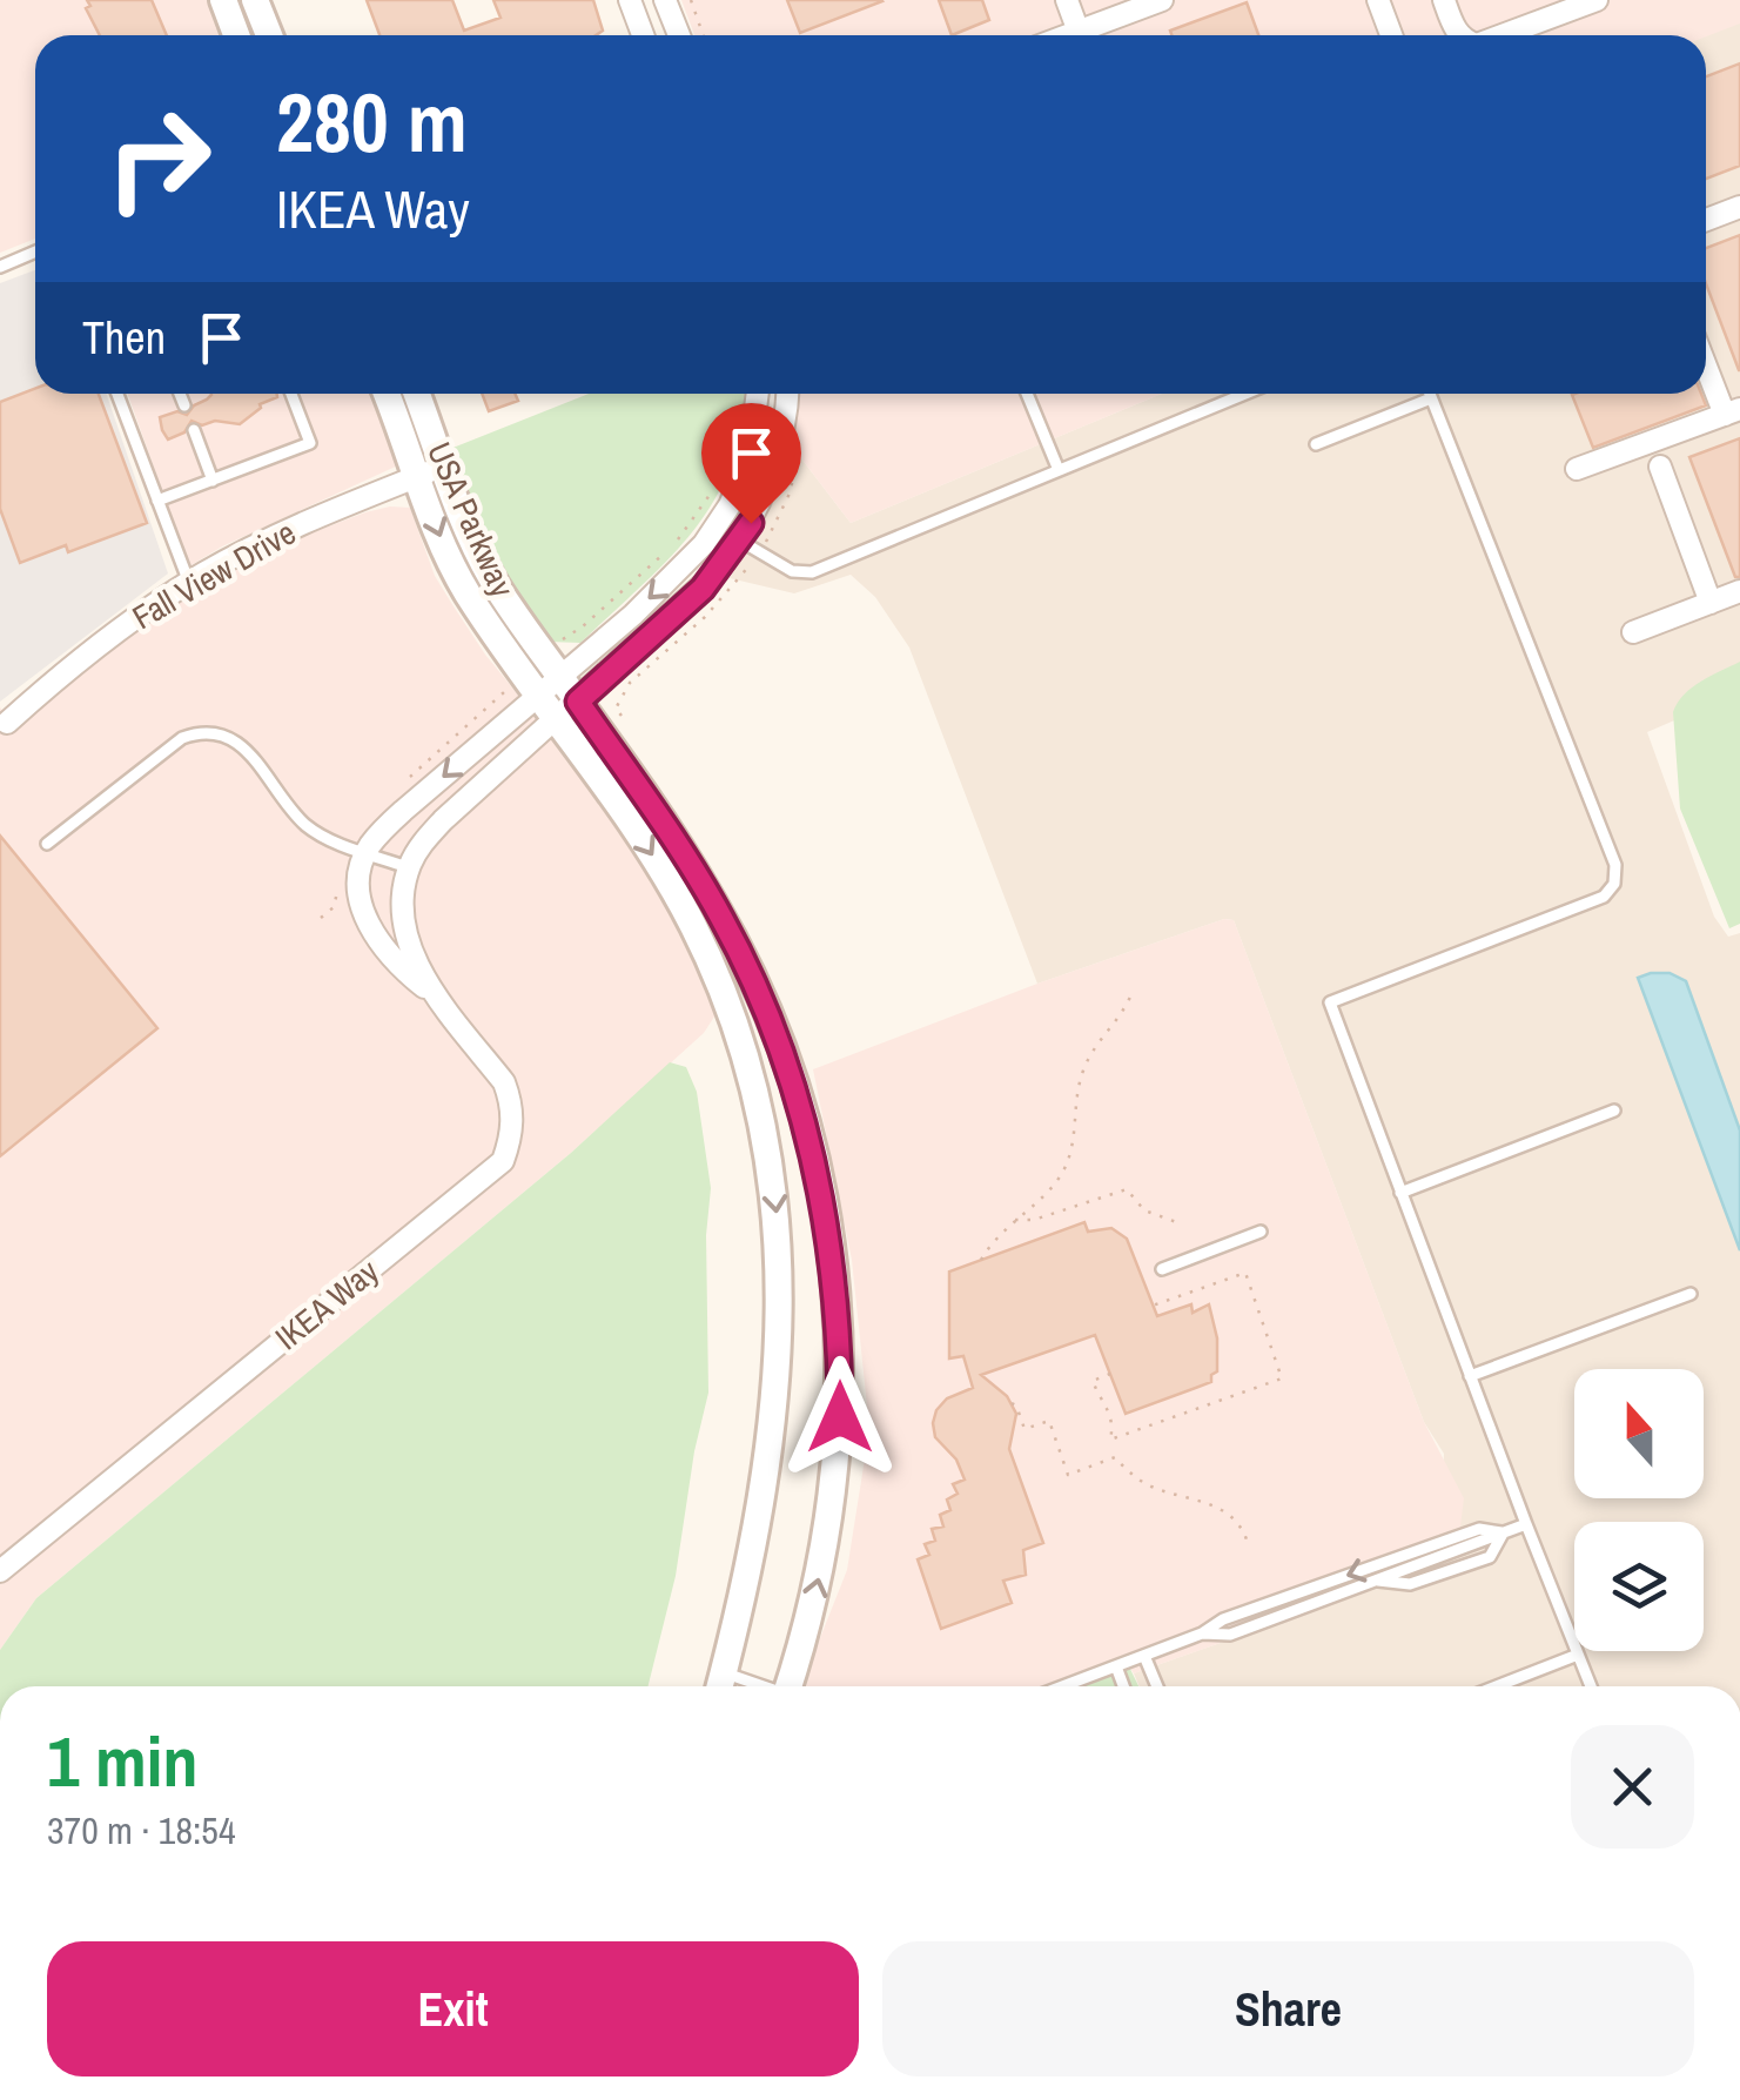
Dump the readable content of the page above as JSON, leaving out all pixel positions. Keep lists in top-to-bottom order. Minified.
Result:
{"streets":{"street":["USA Parkway","Fall View Drive","IKEA Way"]},"crossings":[["USA Parkway","Fall View Drive"]],"north":"top","page":{"turn":["280 m","IKEA Way"],"then":"Then","heading":["1 min","370 m · 18:54"],"buttons":["Exit","Share"]}}
